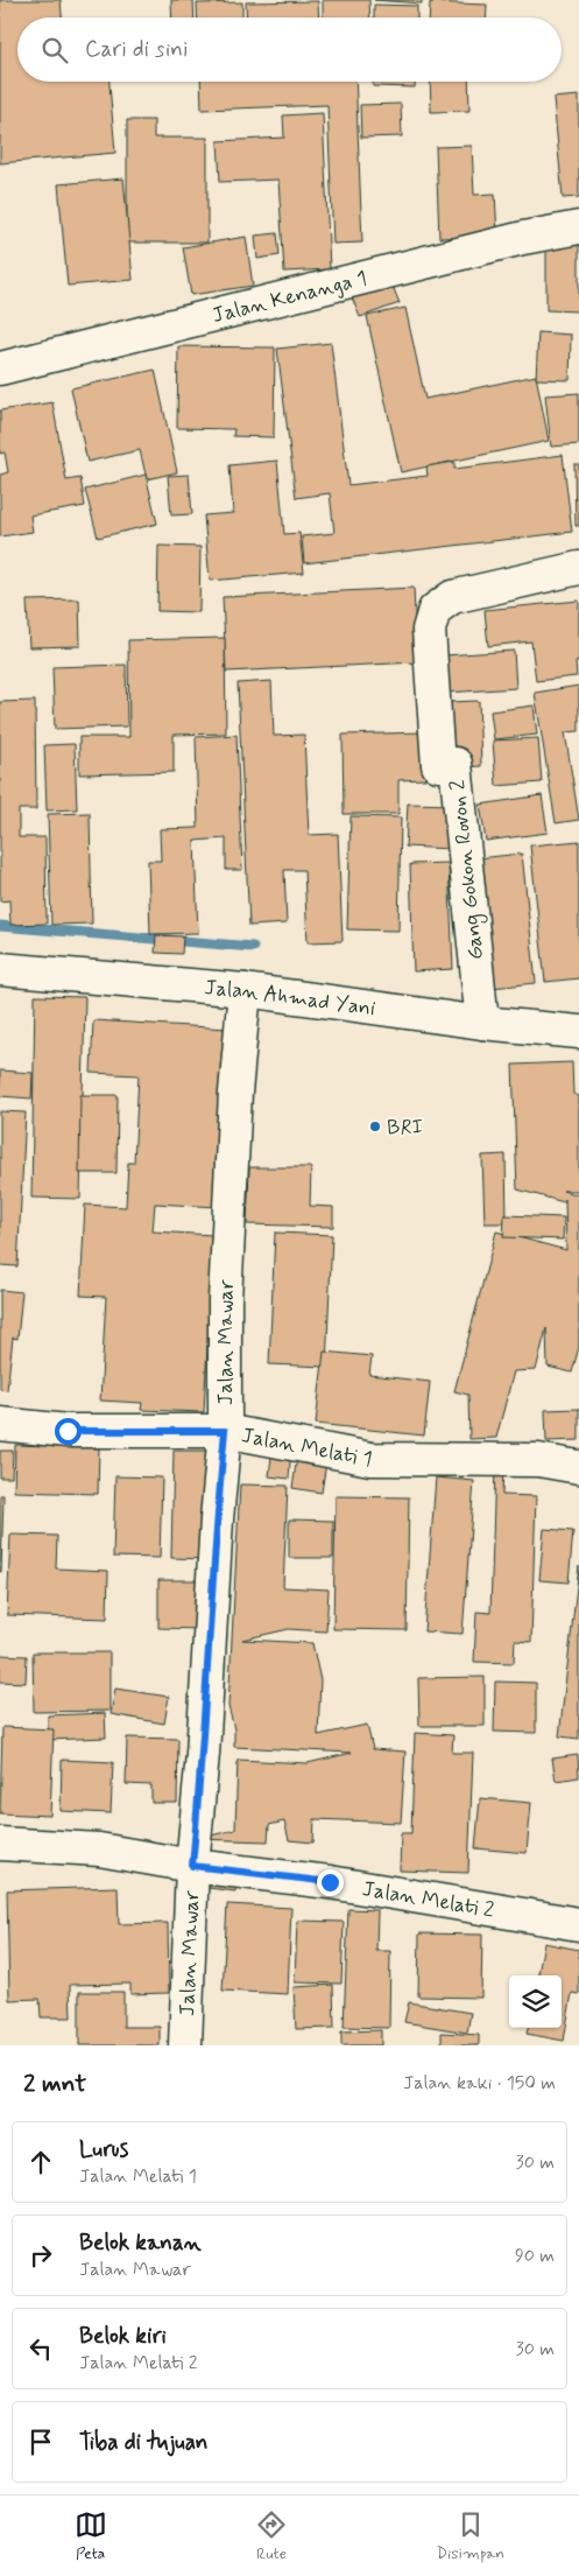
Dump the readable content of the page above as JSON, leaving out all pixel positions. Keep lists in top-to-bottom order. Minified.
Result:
{"streets":{"main road":["Jalan Kenanga 1","Gang Gokon Rovon 2","Jalan Ahmad Yani","Jalan Mawar","Jalan Melati 1","Jalan Melati 2"]},"crossings":[["Gang Gokon Rovon 2","Jalan Ahmad Yani"],["Jalan Ahmad Yani","Jalan Mawar"],["Jalan Mawar","Jalan Melati 1"],["Jalan Mawar","Jalan Melati 2"]],"places":["BRI"],"page":{"search":"Cari di sini","heading":["2 mnt","Jalan kaki · 150 m"],"list":[["Lurus","Jalan Melati 1","30 m"],["Belok kanan","Jalan Mawar","90 m"],["Belok kiri","Jalan Melati 2","30 m"],"Tiba di tujuan"],"nav":["Peta","Rute","Disimpan"]}}
